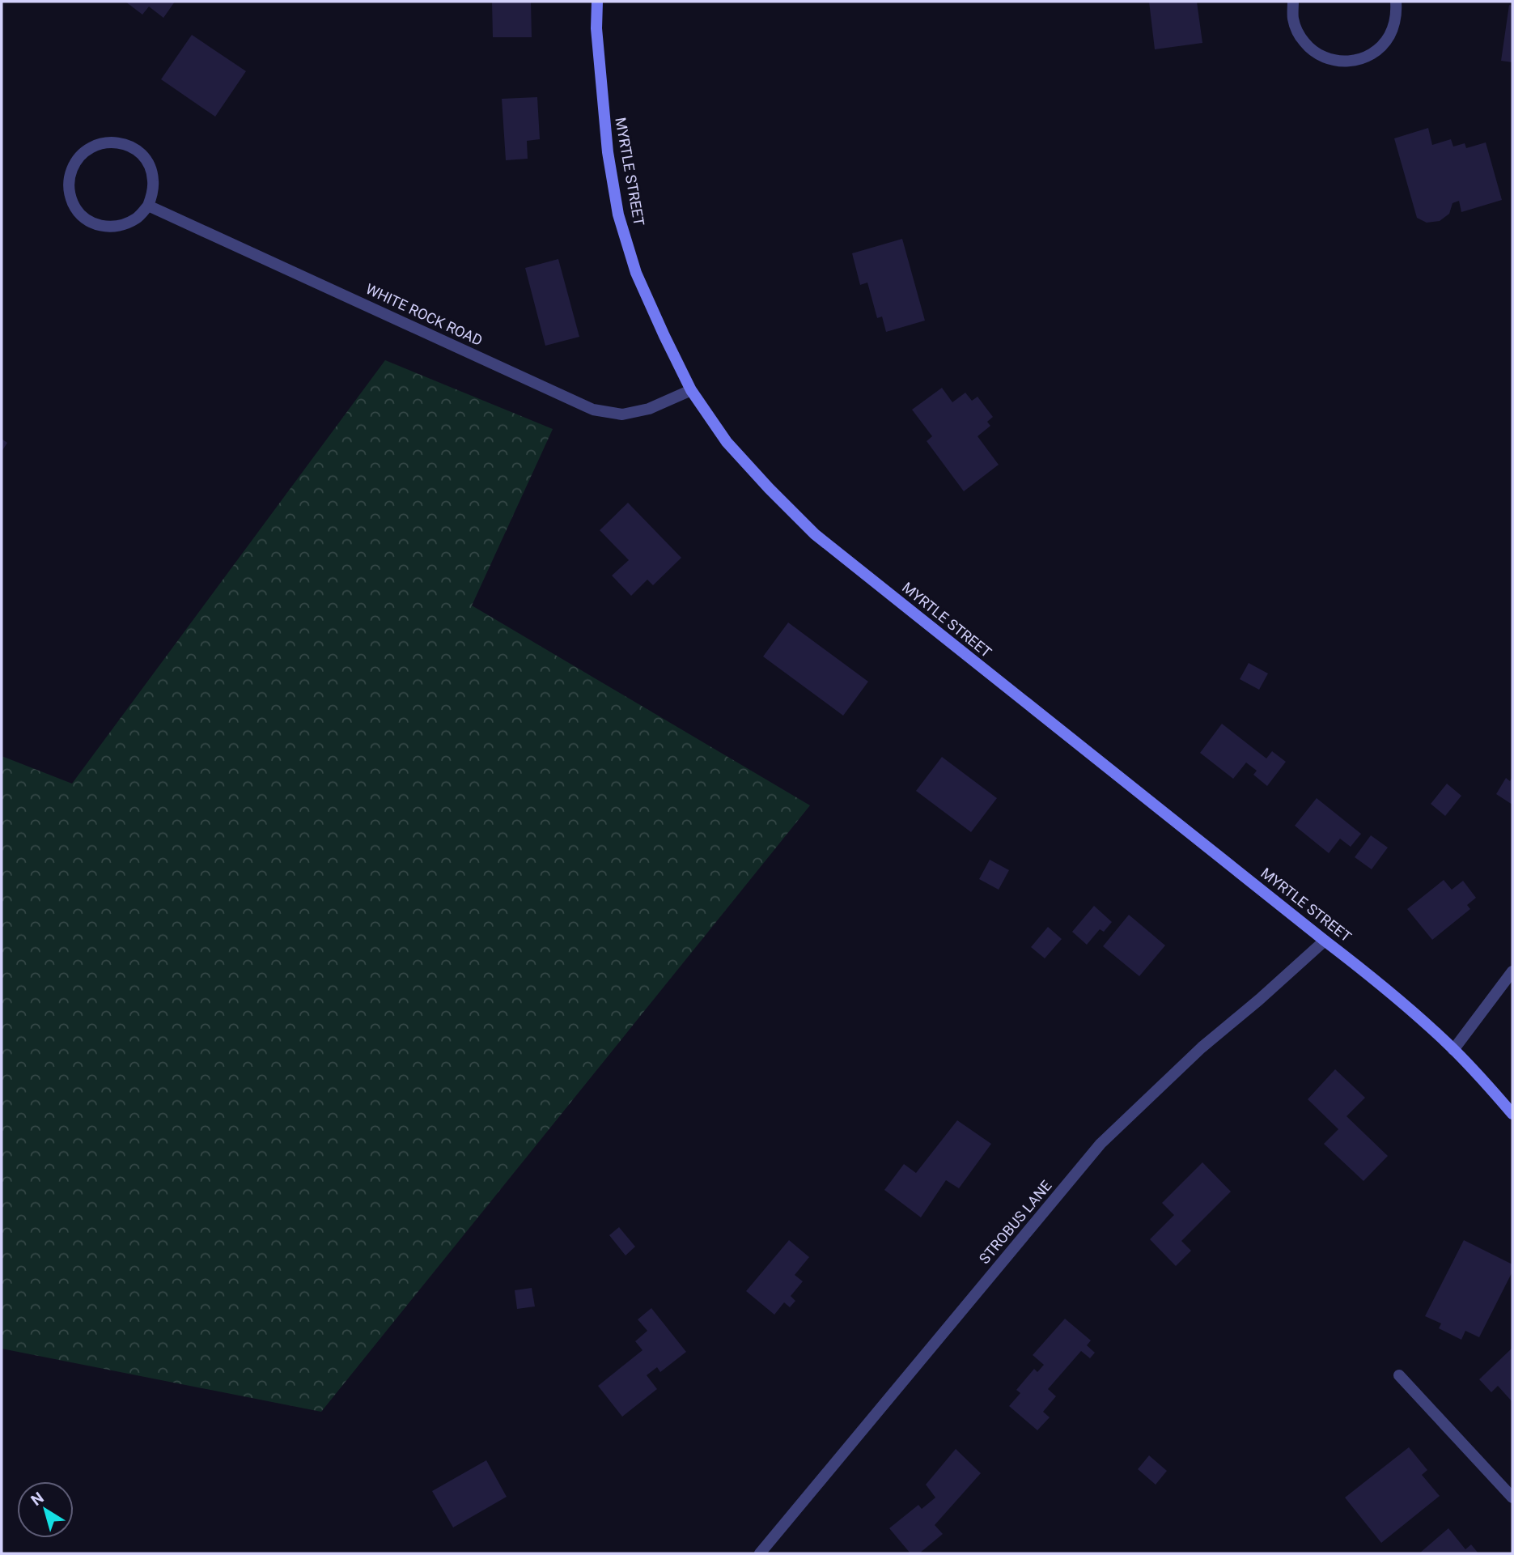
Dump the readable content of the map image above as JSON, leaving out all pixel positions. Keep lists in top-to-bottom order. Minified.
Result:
{"streets":{"street":["MYRTLE STREET","WHITE ROCK ROAD","STROBUS LANE"]},"crossings":[["MYRTLE STREET","WHITE ROCK ROAD"],["MYRTLE STREET","STROBUS LANE"]],"north":"top left"}
